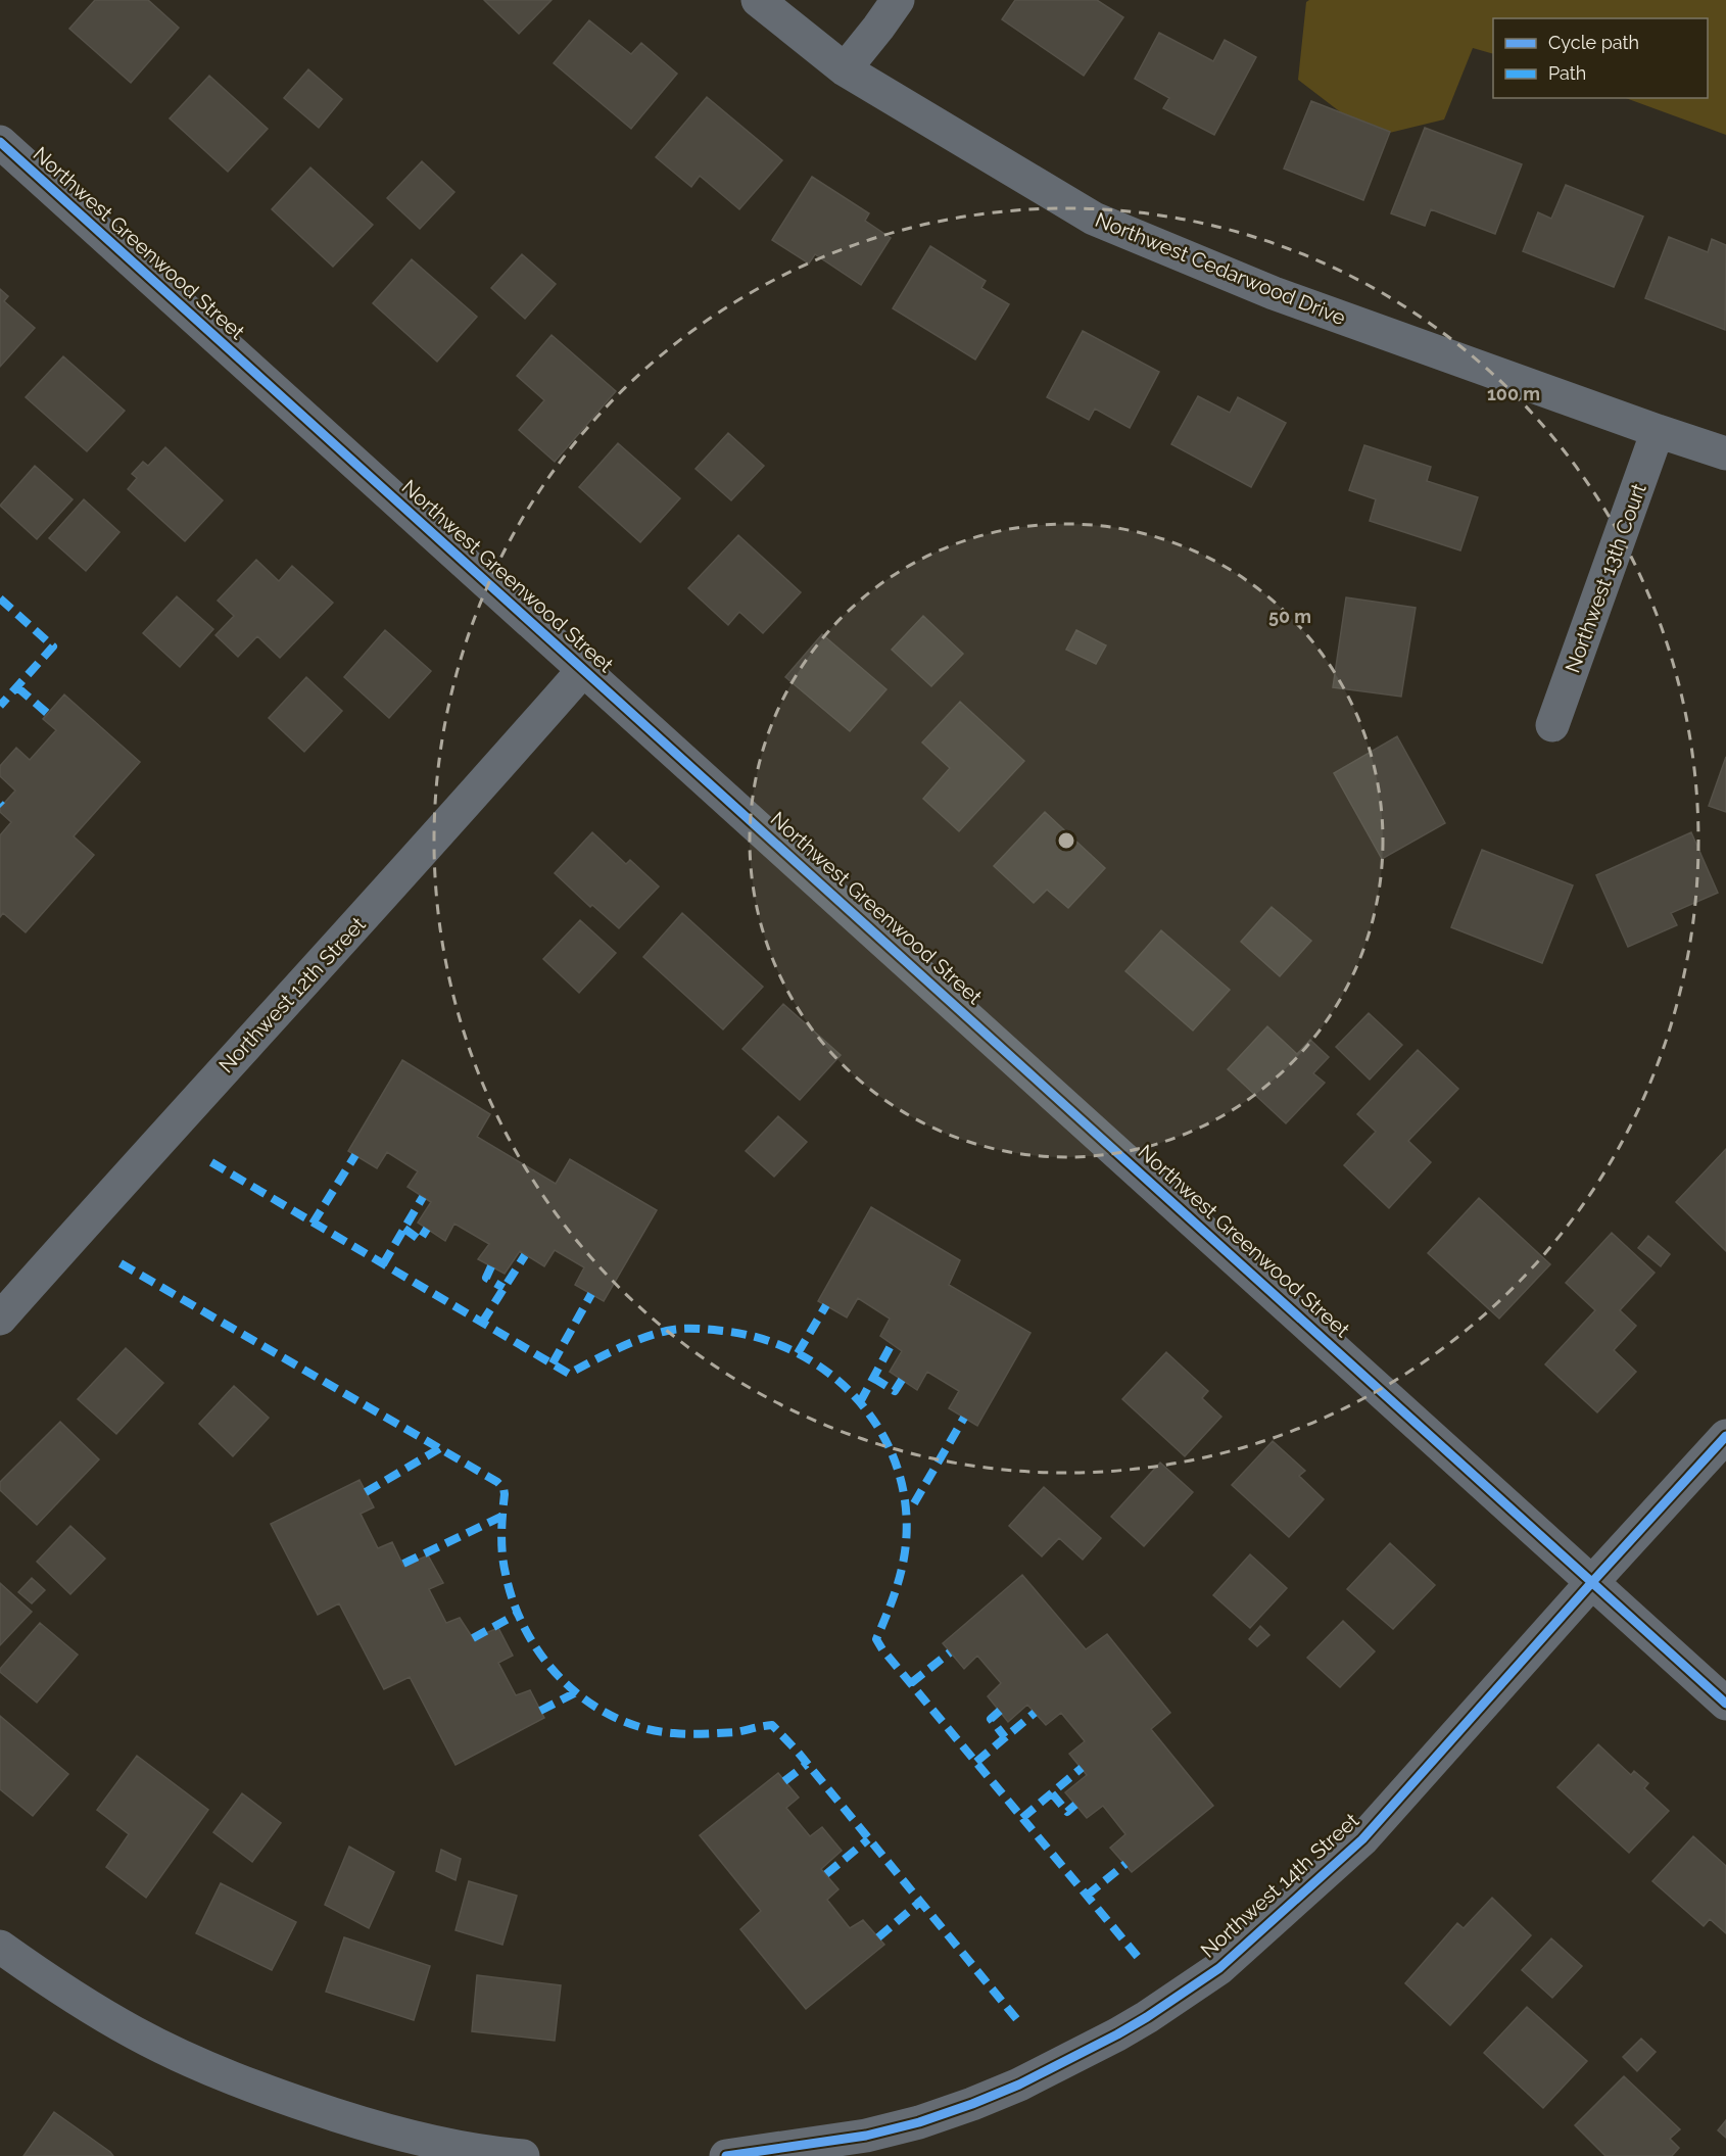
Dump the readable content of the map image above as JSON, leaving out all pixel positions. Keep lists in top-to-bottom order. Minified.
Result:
{"streets":{"street":["Northwest Greenwood Street","Northwest Cedarwood Drive","Northwest 13th Court","Northwest 12th Street","Northwest 14th Street"]},"crossings":[["Northwest Greenwood Street","Northwest 12th Street"],["Northwest Greenwood Street","Northwest 14th Street"],["Northwest Cedarwood Drive","Northwest 13th Court"]],"legend":["Cycle path","Path"],"rings":["100 m","50 m"]}
